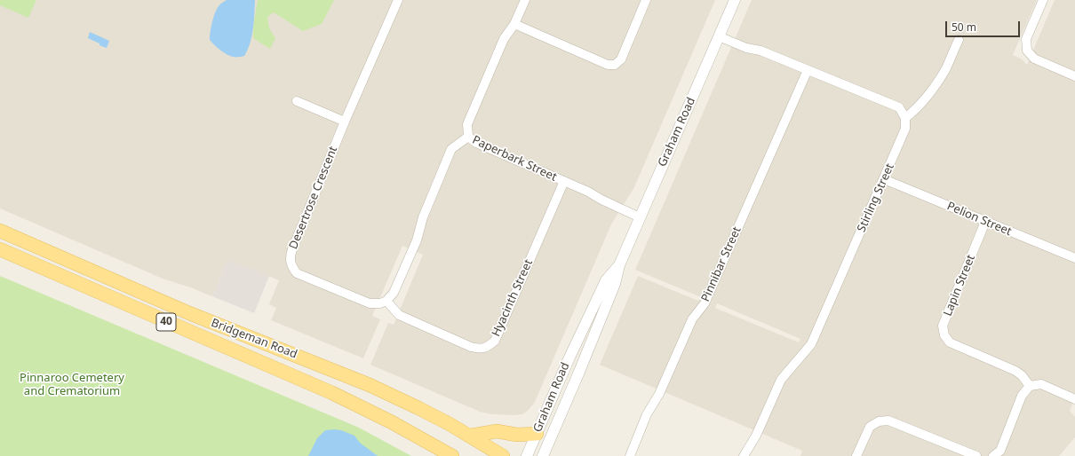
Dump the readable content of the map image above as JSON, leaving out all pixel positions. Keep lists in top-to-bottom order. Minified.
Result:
{"streets":{"main road":["40","Bridgeman Road"],"street":["Graham Road","Paperbark Street","Desertrose Crescent","Stirling Street","Pelion Street","Pinnibar Street","Lapin Street","Hyacinth Street"]},"crossings":[["Graham Road","Paperbark Street"],["Paperbark Street","Hyacinth Street"],["Desertrose Crescent","Hyacinth Street"],["Stirling Street","Pelion Street"],["Pelion Street","Lapin Street"]],"parks":["Pinnaroo Cemetery and Crematorium"],"scale_bar":"50 m"}
